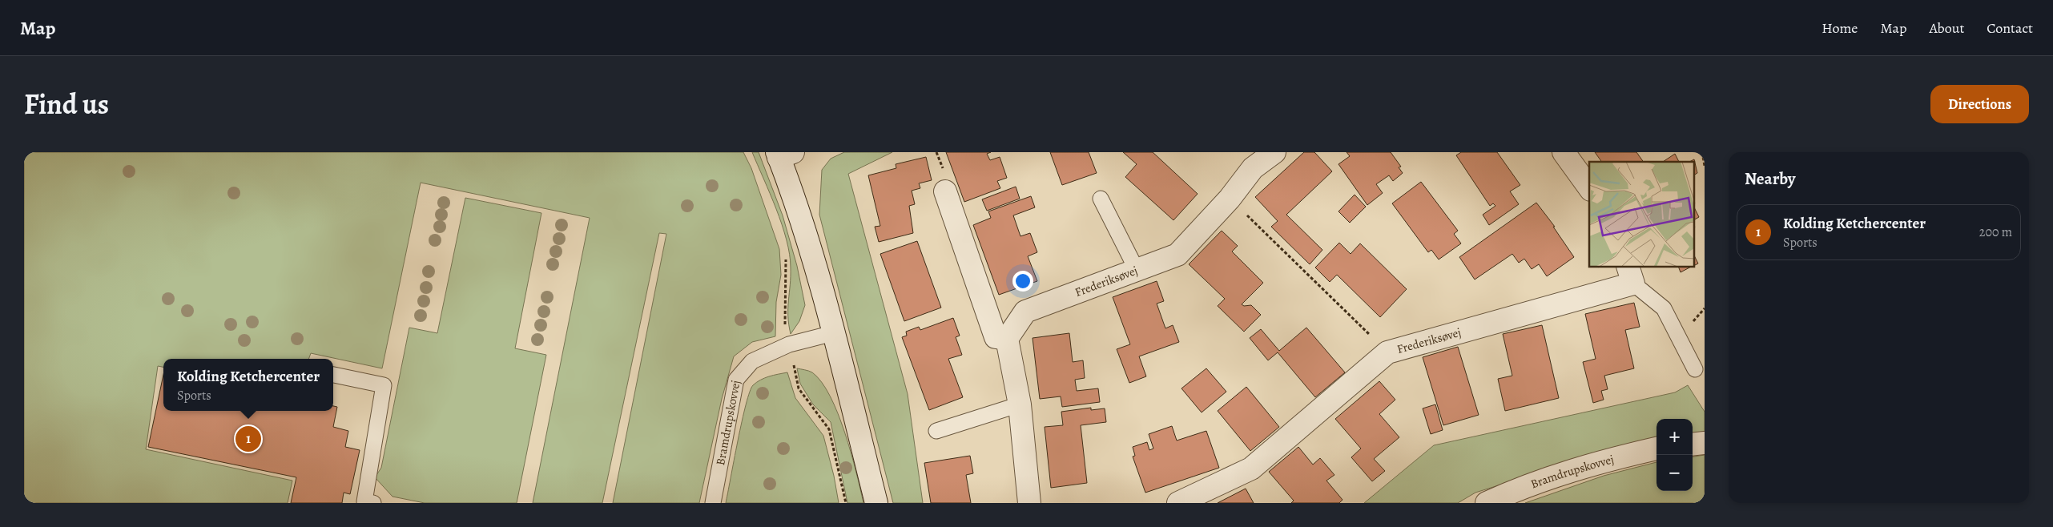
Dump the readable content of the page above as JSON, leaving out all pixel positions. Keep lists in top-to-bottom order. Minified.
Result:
{"streets":{"street":["Frederiksøvej","Bramdrupskovvej"]},"page":{"header":"Map","nav":["Home","Map","About","Contact"],"title":"Find us","buttons":"Directions","heading":"Nearby","list":[{"mark":"1","name":"Kolding Ketchercenter","note":"Sports","value":"200 m"}],"popup":["Kolding Ketchercenter","Sports"],"map_buttons":["+","−"],"pins":"1"}}
